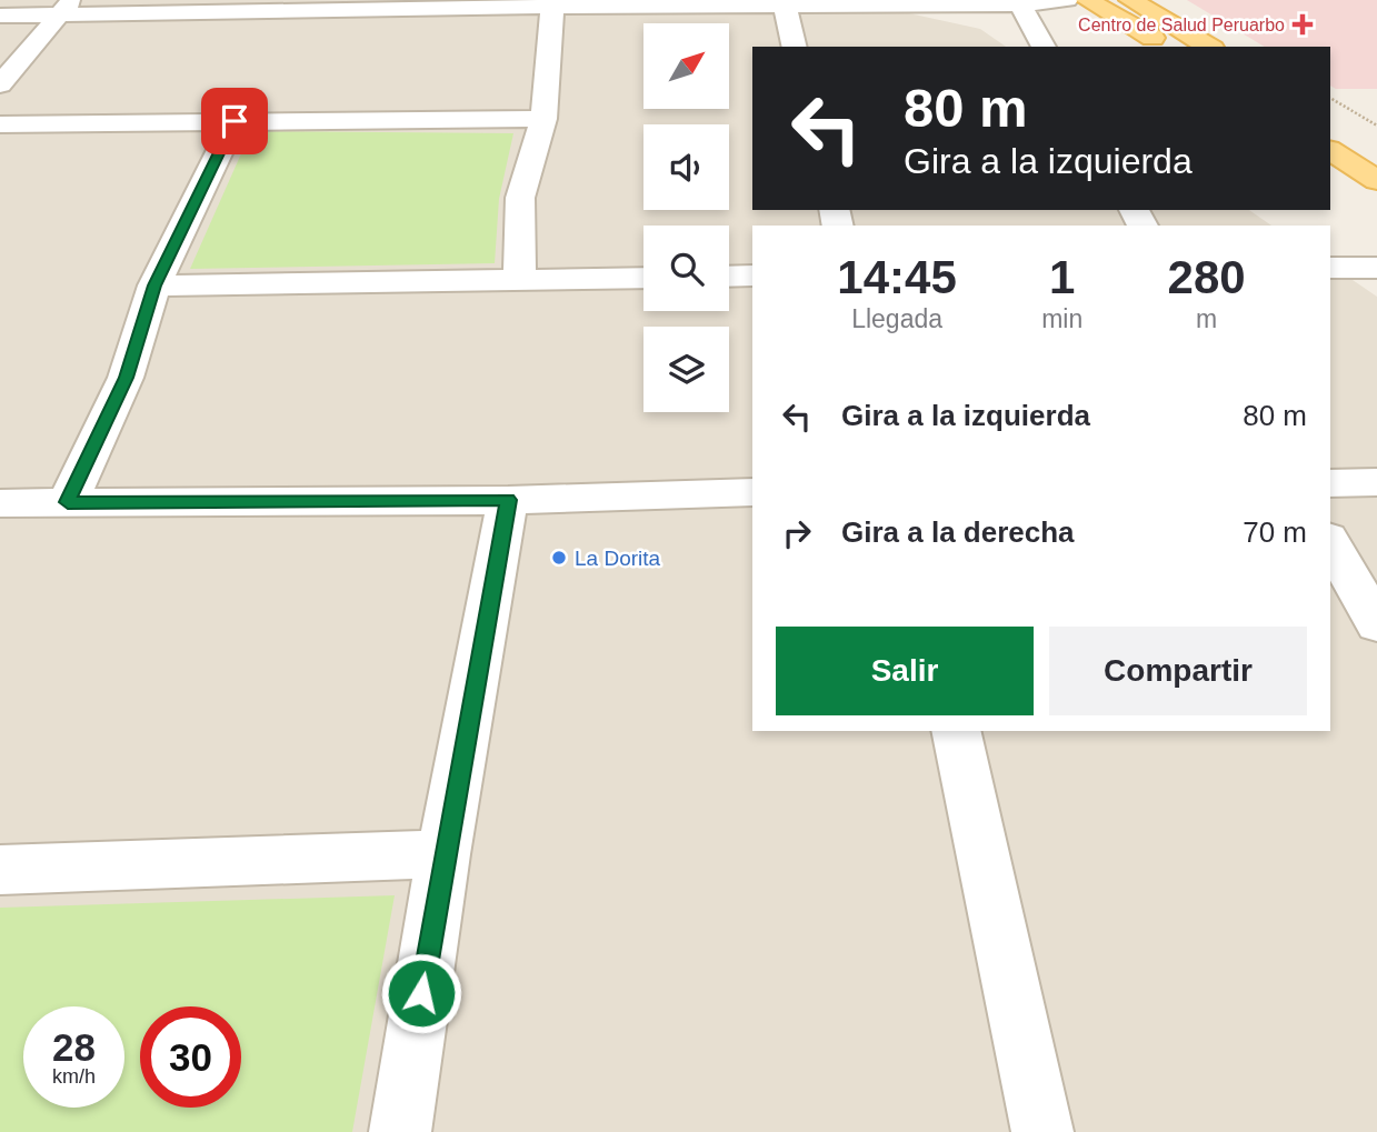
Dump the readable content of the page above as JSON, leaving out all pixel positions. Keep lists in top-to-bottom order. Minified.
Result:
{"places":{"health":["Centro de Salud Peruarbo"],"other":["La Dorita"]},"north":"top right","page":{"turn":["80 m","Gira a la izquierda"],"eta":["14:45","Llegada","1","min","280","m"],"list":[{"name":"Gira a la izquierda","value":"80 m"},{"name":"Gira a la derecha","value":"70 m"}],"buttons":["Salir","Compartir"],"speed":"28 km/h","limit":"30"}}
